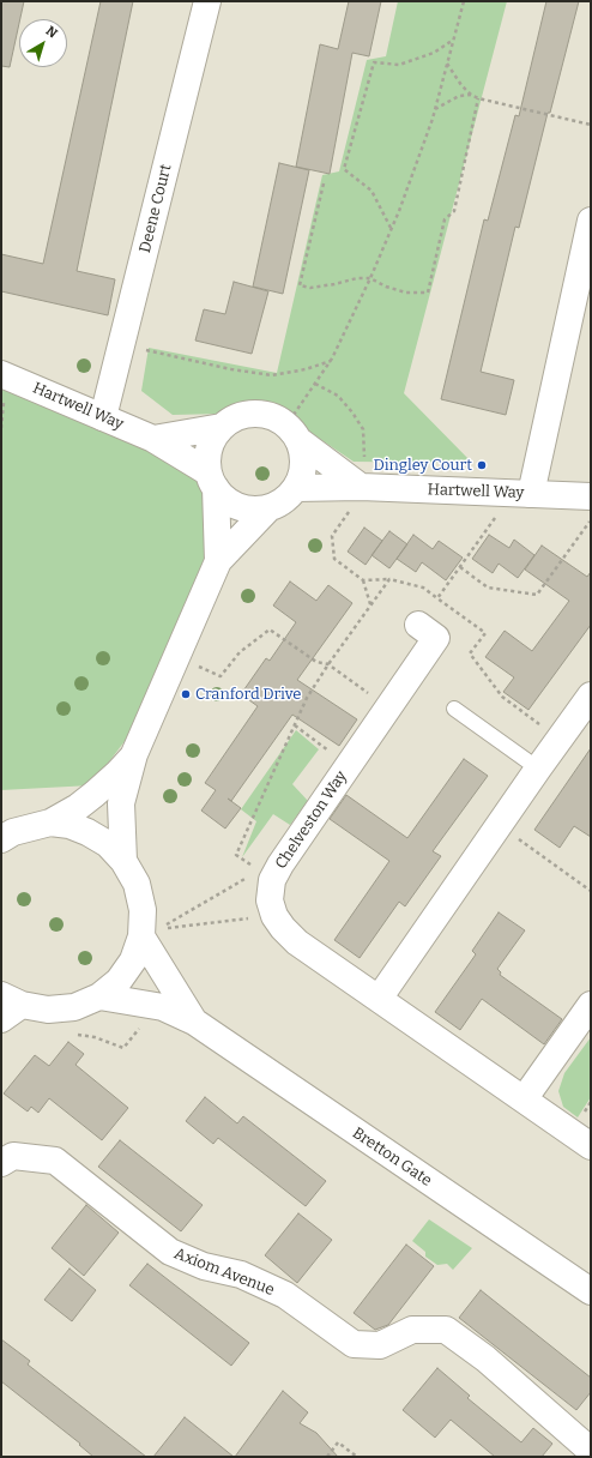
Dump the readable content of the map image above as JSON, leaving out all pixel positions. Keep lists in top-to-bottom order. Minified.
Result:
{"streets":{"street":["Deene Court","Hartwell Way","Chelveston Way","Bretton Gate","Axiom Avenue"]},"crossings":[["Deene Court","Hartwell Way"]],"places":["Dingley Court","Cranford Drive"],"north":"top right"}
